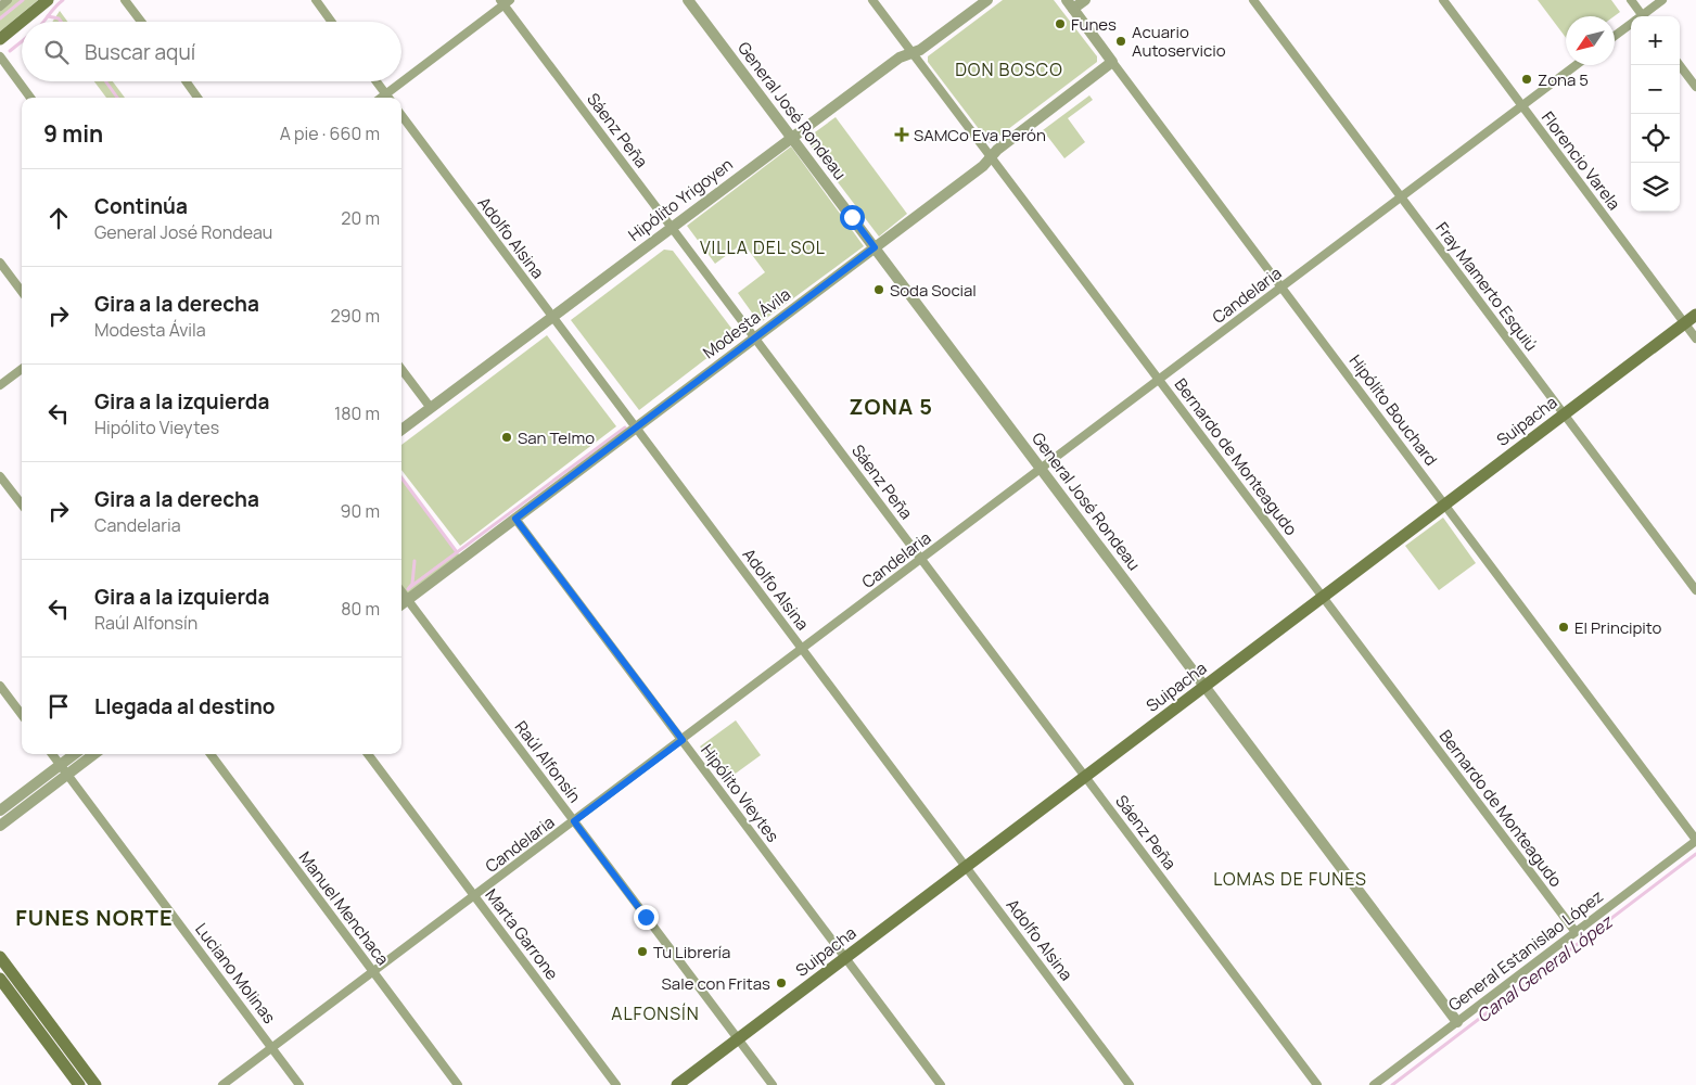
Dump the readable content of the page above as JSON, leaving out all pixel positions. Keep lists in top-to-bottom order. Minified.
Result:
{"streets":{"main road":["Suipacha"],"street":["General José Rondeau","Sáenz Peña","Florencio Varela","Hipólito Yrigoyen","Adolfo Alsina","Fray Mamerto Esquiú","Candelaria","Modesta Ávila","Hipólito Bouchard","Bernardo de Monteagudo","Raúl Alfonsín","Hipólito Vieytes","Manuel Menchaca","Marta Garrone","General Estanislao López","Luciano Molinas"]},"crossings":[["General José Rondeau","Hipólito Yrigoyen"],["General José Rondeau","Candelaria"],["General José Rondeau","Modesta Ávila"],["General José Rondeau","Suipacha"],["General José Rondeau","General Estanislao López"],["Sáenz Peña","Hipólito Yrigoyen"],["Sáenz Peña","Candelaria"],["Sáenz Peña","Modesta Ávila"],["Sáenz Peña","Suipacha"],["Florencio Varela","Candelaria"],["Florencio Varela","Suipacha"],["Hipólito Yrigoyen","Adolfo Alsina"],["Hipólito Yrigoyen","Bernardo de Monteagudo"],["Adolfo Alsina","Candelaria"],["Adolfo Alsina","Modesta Ávila"],["Adolfo Alsina","Suipacha"],["Fray Mamerto Esquiú","Candelaria"],["Fray Mamerto Esquiú","Suipacha"],["Candelaria","Hipólito Bouchard"],["Candelaria","Bernardo de Monteagudo"],["Candelaria","Raúl Alfonsín"],["Candelaria","Hipólito Vieytes"],["Candelaria","Manuel Menchaca"],["Candelaria","Marta Garrone"],["Candelaria","Luciano Molinas"],["Modesta Ávila","Hipólito Bouchard"],["Modesta Ávila","Bernardo de Monteagudo"],["Modesta Ávila","Raúl Alfonsín"],["Modesta Ávila","Hipólito Vieytes"],["Hipólito Bouchard","Suipacha"],["Hipólito Bouchard","General Estanislao López"],["Suipacha","Bernardo de Monteagudo"],["Suipacha","Raúl Alfonsín"],["Suipacha","Hipólito Vieytes"],["Bernardo de Monteagudo","General Estanislao López"]],"districts":["DON BOSCO","VILLA DEL SOL","ZONA 5","LOMAS DE FUNES","FUNES NORTE","ALFONSÍN"],"water":["Canal General López"],"places":{"other":["Funes","Acuario Autoservicio","Zona 5","Soda Social","San Telmo","El Principito","Tu Librería","Sale con Fritas"],"health":["SAMCo Eva Perón"]},"north":"bottom left","page":{"map_buttons":["+","−"],"search":"Buscar aquí","heading":["9 min","A pie · 660 m"],"list":[["Continúa","General José Rondeau","20 m"],["Gira a la derecha","Modesta Ávila","290 m"],["Gira a la izquierda","Hipólito Vieytes","180 m"],["Gira a la derecha","Candelaria","90 m"],["Gira a la izquierda","Raúl Alfonsín","80 m"],"Llegada al destino"]}}
